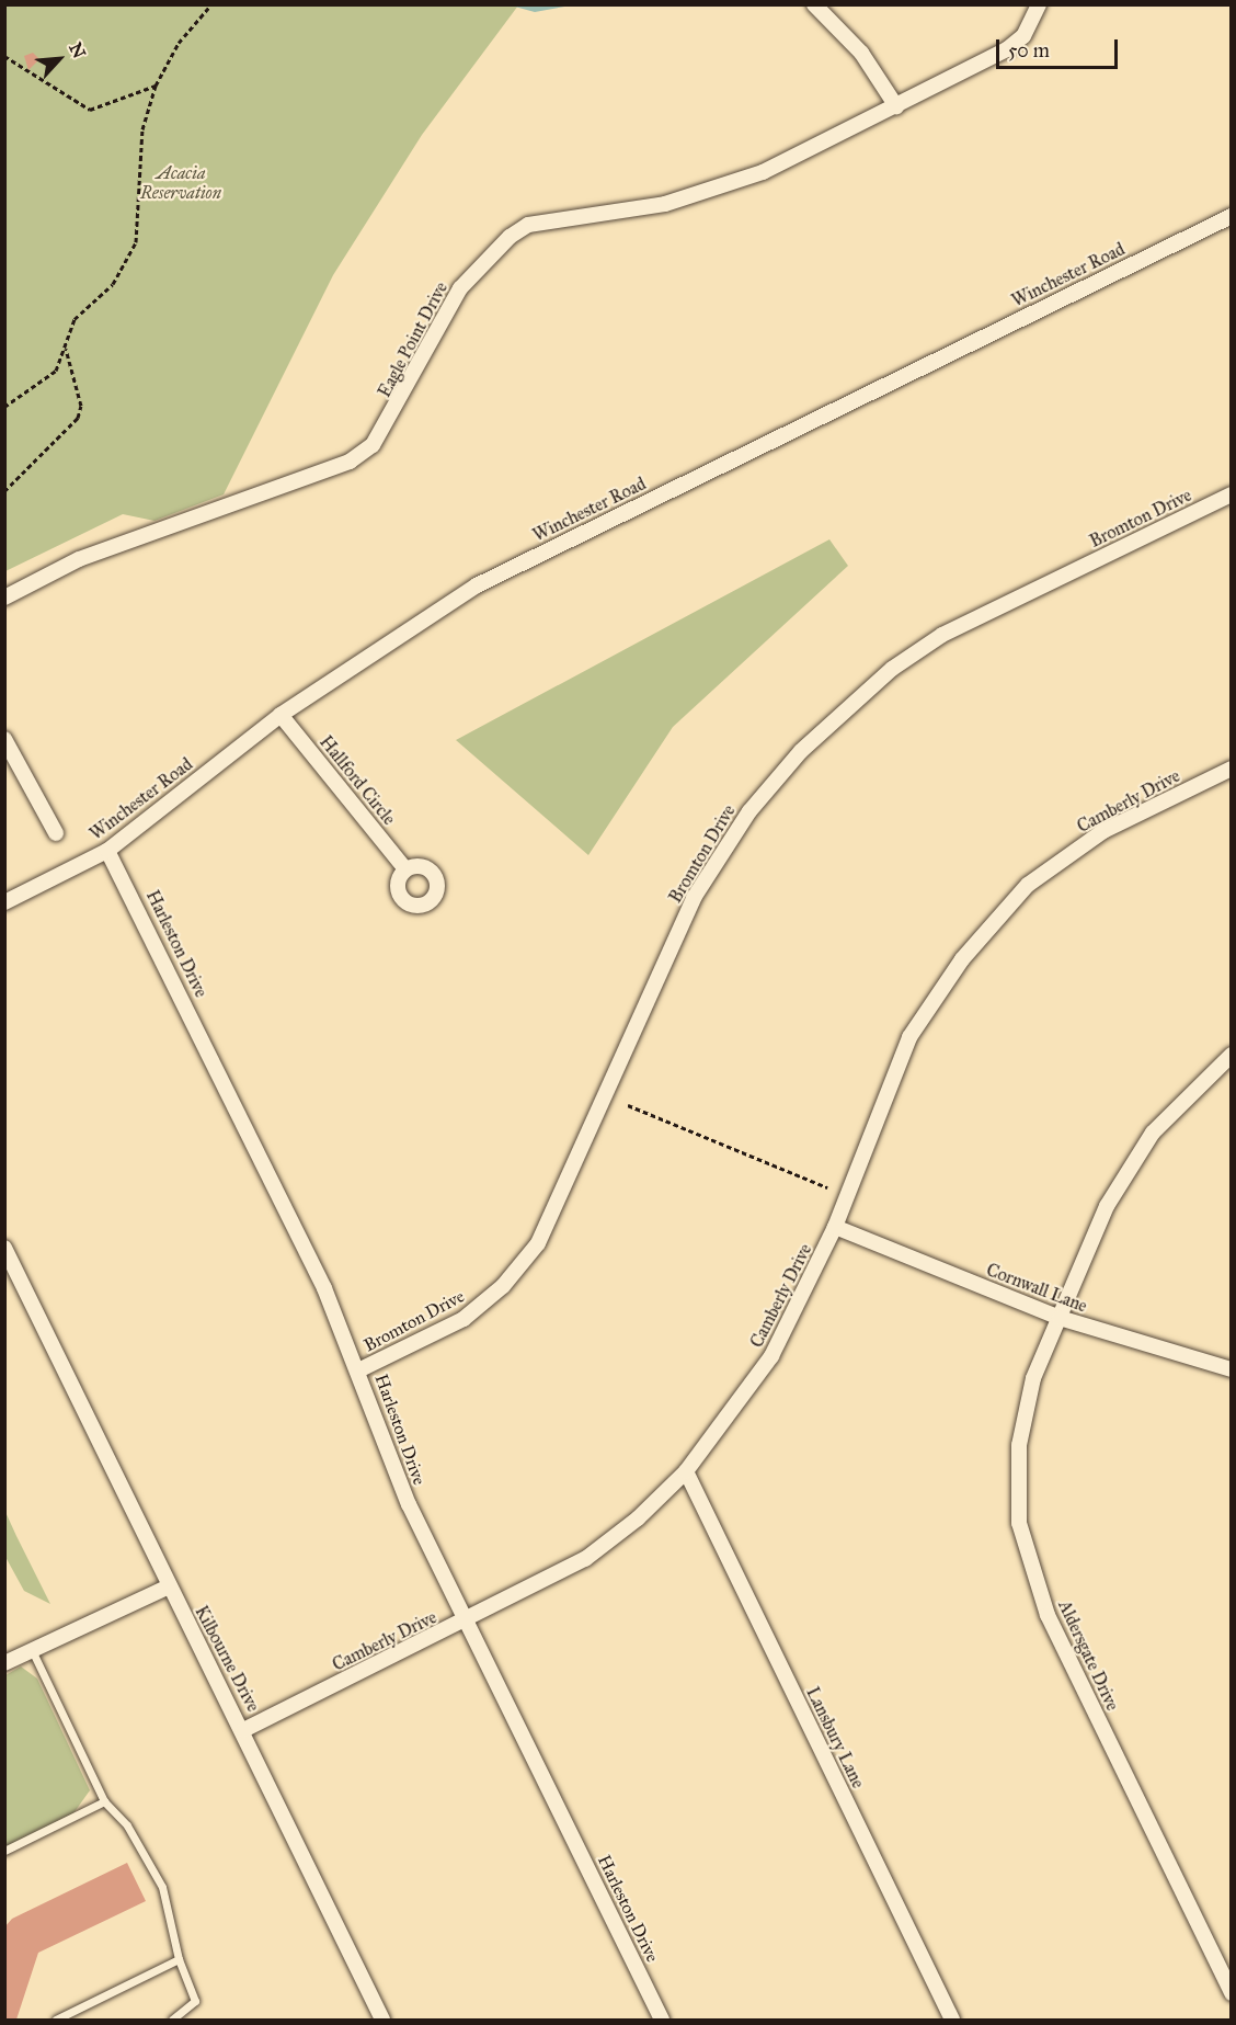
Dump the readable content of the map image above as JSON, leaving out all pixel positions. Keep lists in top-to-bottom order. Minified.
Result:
{"streets":{"street":["Winchester Road","Eagle Point Drive","Bromton Drive","Hallford Circle","Camberly Drive","Harleston Drive","Cornwall Lane","Aldersgate Drive","Kilbourne Drive","Lansbury Lane"]},"crossings":[["Winchester Road","Hallford Circle"],["Winchester Road","Harleston Drive"],["Bromton Drive","Harleston Drive"],["Camberly Drive","Harleston Drive"],["Camberly Drive","Cornwall Lane"],["Camberly Drive","Kilbourne Drive"],["Camberly Drive","Lansbury Lane"],["Cornwall Lane","Aldersgate Drive"]],"parks":["Acacia Reservation"],"scale_bar":"50 m","north":"top right"}
